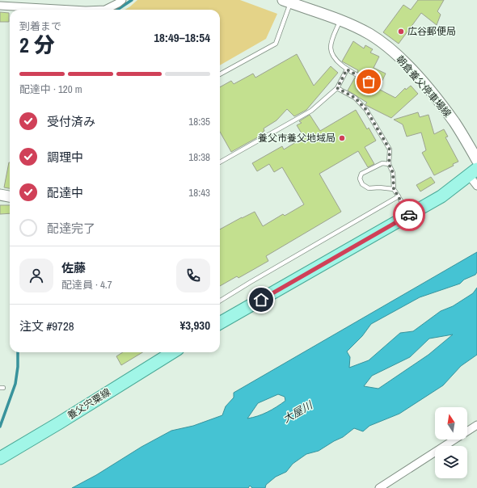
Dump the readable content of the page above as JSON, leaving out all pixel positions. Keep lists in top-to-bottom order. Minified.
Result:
{"streets":{"main road":["朝倉養父停車場線","養父宍粟線"]},"water":["大屋川"],"places":["広谷郵便局","養父市養父地域局"],"north":"top","page":{"heading":["2 分","到着まで","18:49–18:54"],"panel":["佐藤","配達員 · 4.7","注文 #9728","¥3,930"],"bar":"配達中 · 120 m","list":[["受付済み","18:35"],["調理中","18:38"],["配達中","18:43"],"配達完了"]}}
